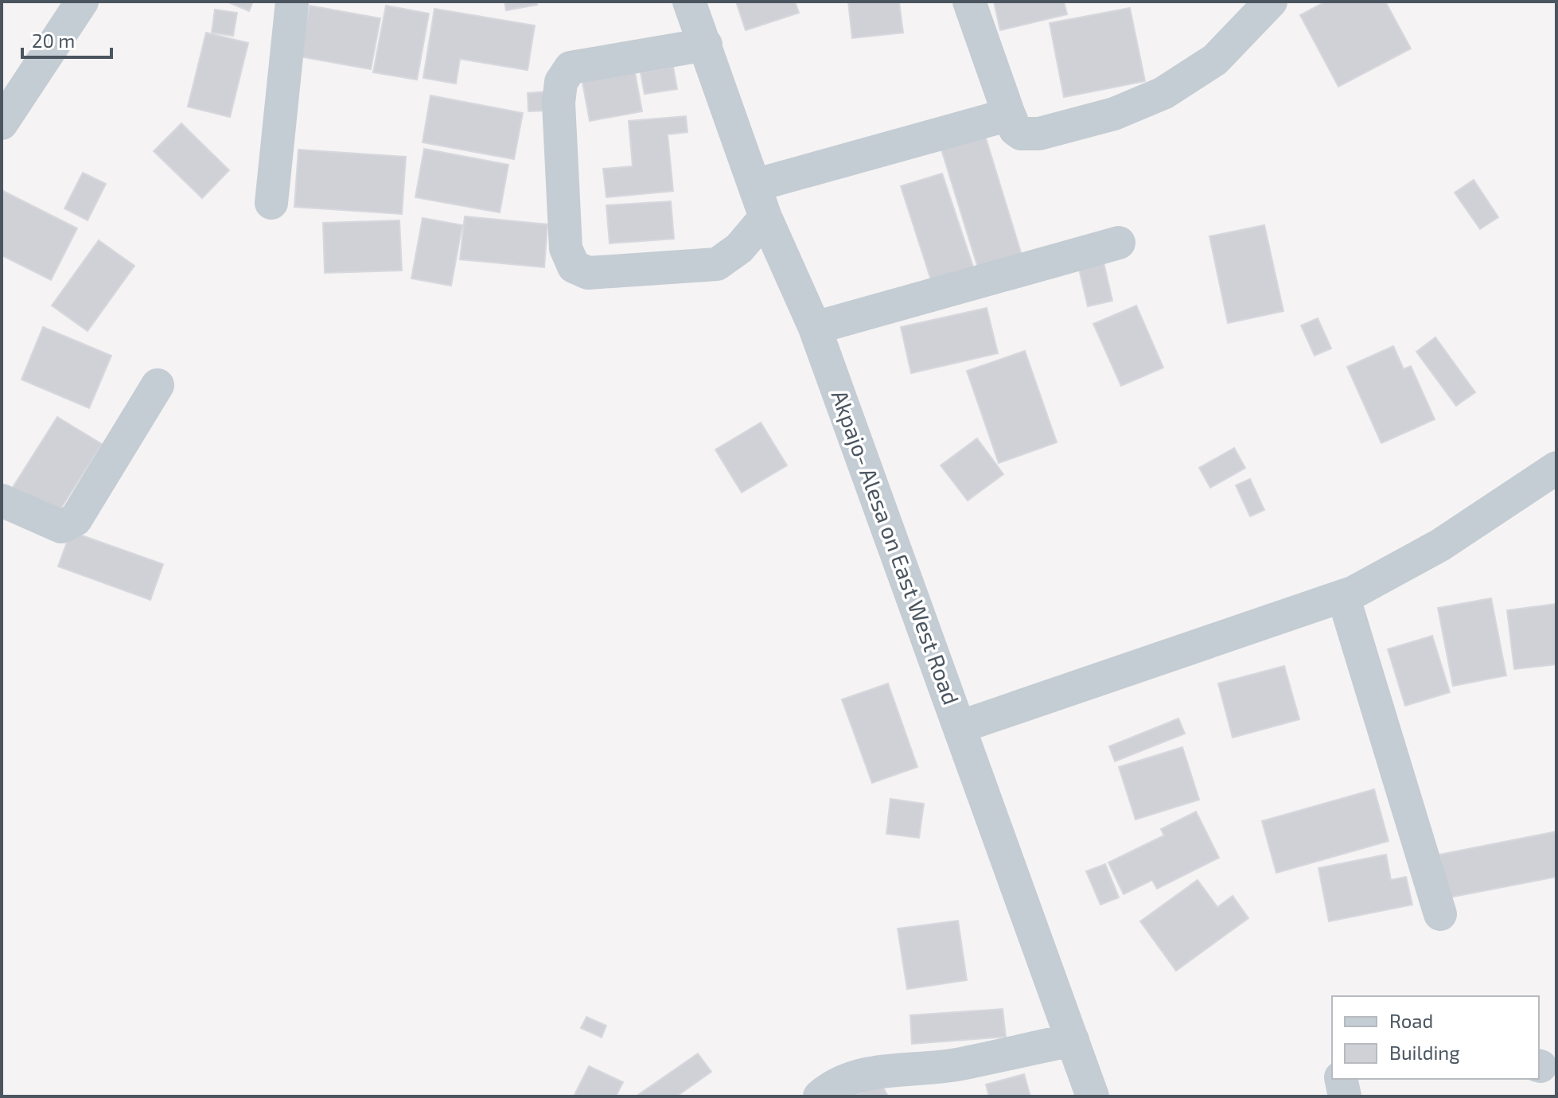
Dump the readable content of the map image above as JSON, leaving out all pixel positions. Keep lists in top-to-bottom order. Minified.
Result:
{"streets":{"street":["Akpajo- Alesa on East West Road"]},"legend":["Road","Building"],"scale_bar":"20 m"}
